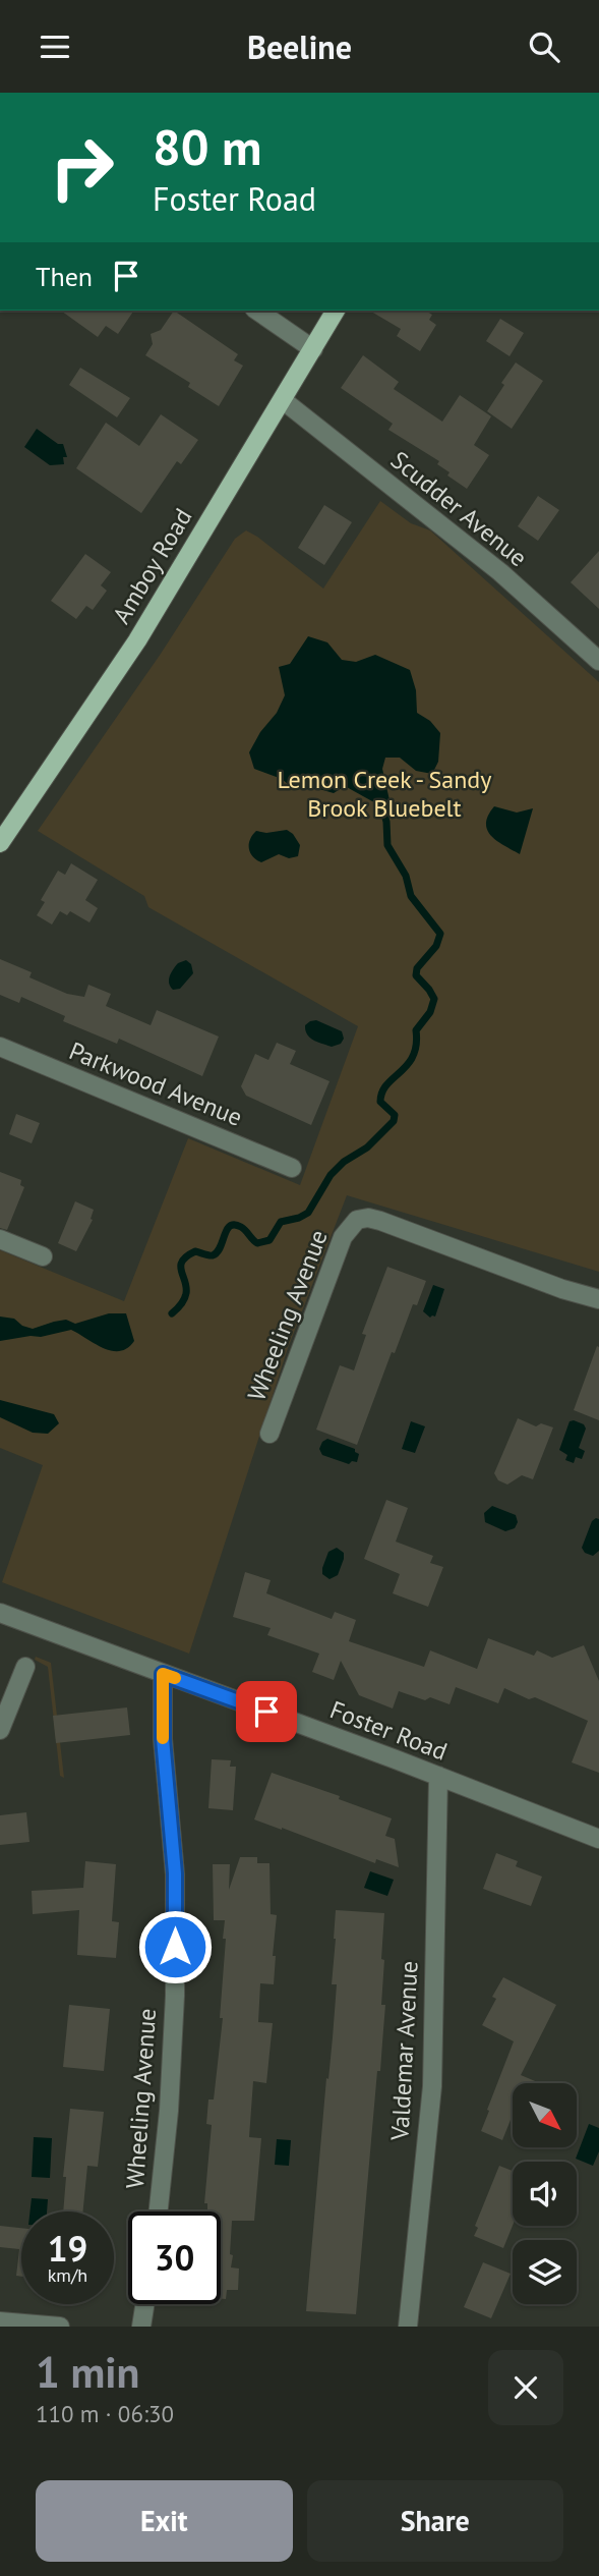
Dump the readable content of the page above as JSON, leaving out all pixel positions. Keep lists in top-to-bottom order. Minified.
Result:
{"streets":{"main road":["Amboy Road"],"street":["Scudder Avenue","Parkwood Avenue","Wheeling Avenue","Foster Road","Valdemar Avenue"]},"crossings":[["Scudder Avenue","Amboy Road"],["Wheeling Avenue","Foster Road"],["Foster Road","Valdemar Avenue"]],"parks":["Lemon Creek - Sandy Brook Bluebelt"],"north":"bottom right","page":{"header":"Beeline","turn":["80 m","Foster Road"],"then":"Then","speed":"19 km/h","limit":"30","heading":["1 min","110 m · 06:30"],"buttons":["Exit","Share"]}}
